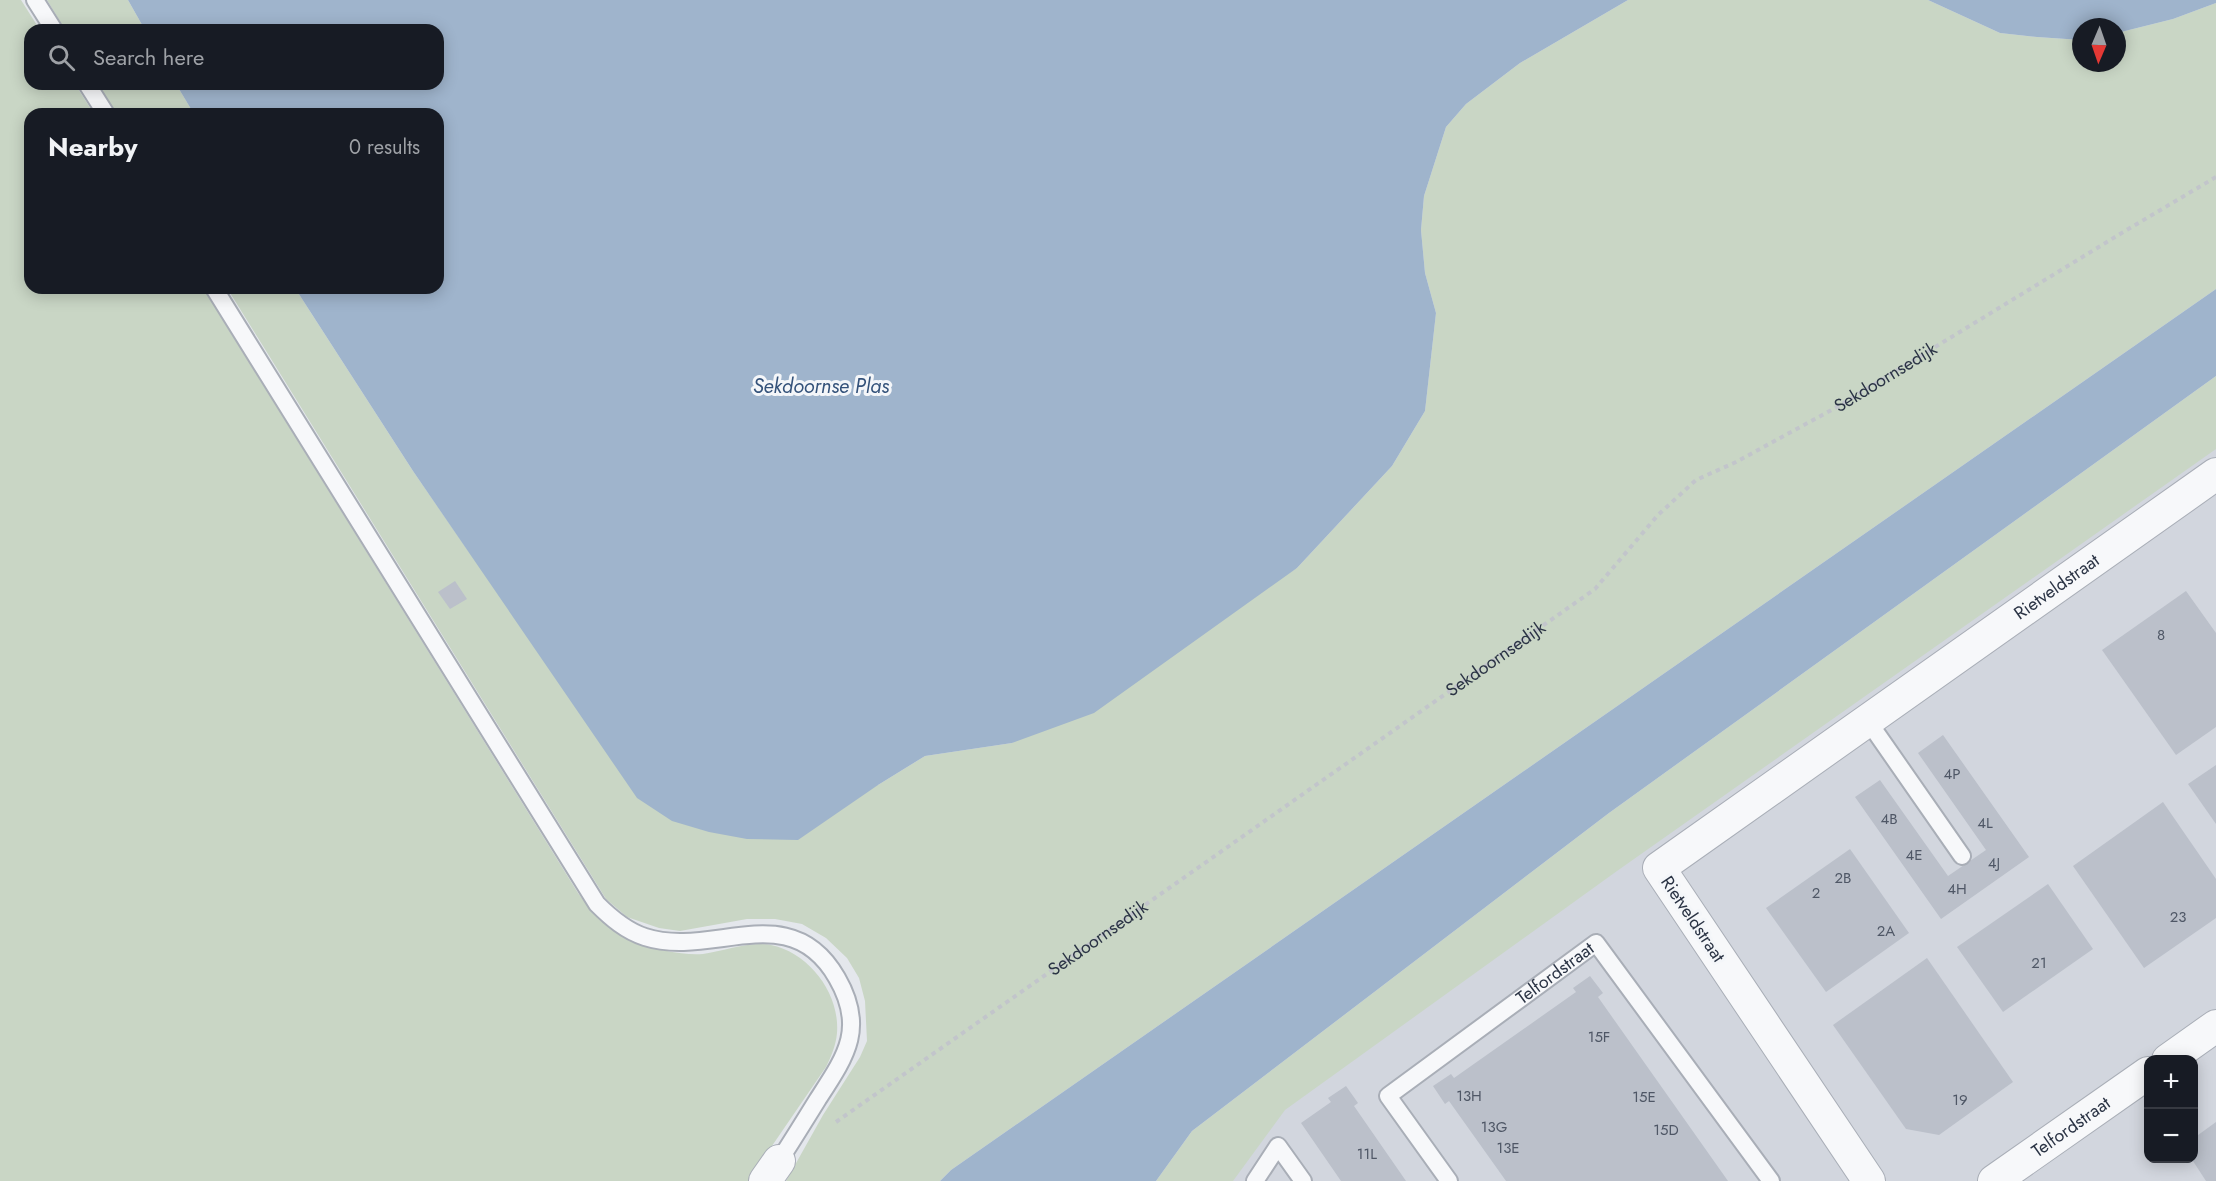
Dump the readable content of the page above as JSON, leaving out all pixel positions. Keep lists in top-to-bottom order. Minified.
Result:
{"streets":{"street":["Rietveldstraat","Telfordstraat"],"path":["Sekdoornsedijk"]},"water":["Sekdoornse Plas"],"house_numbers":["8","4P","4B","4L","4E","4J","2B","4H","2","23","2A","21","15F","13H","15E","19","13G","15D","13E","11L"],"north":"bottom","page":{"search":"Search here","heading":["Nearby","0 results"],"map_buttons":["+","−"]}}
